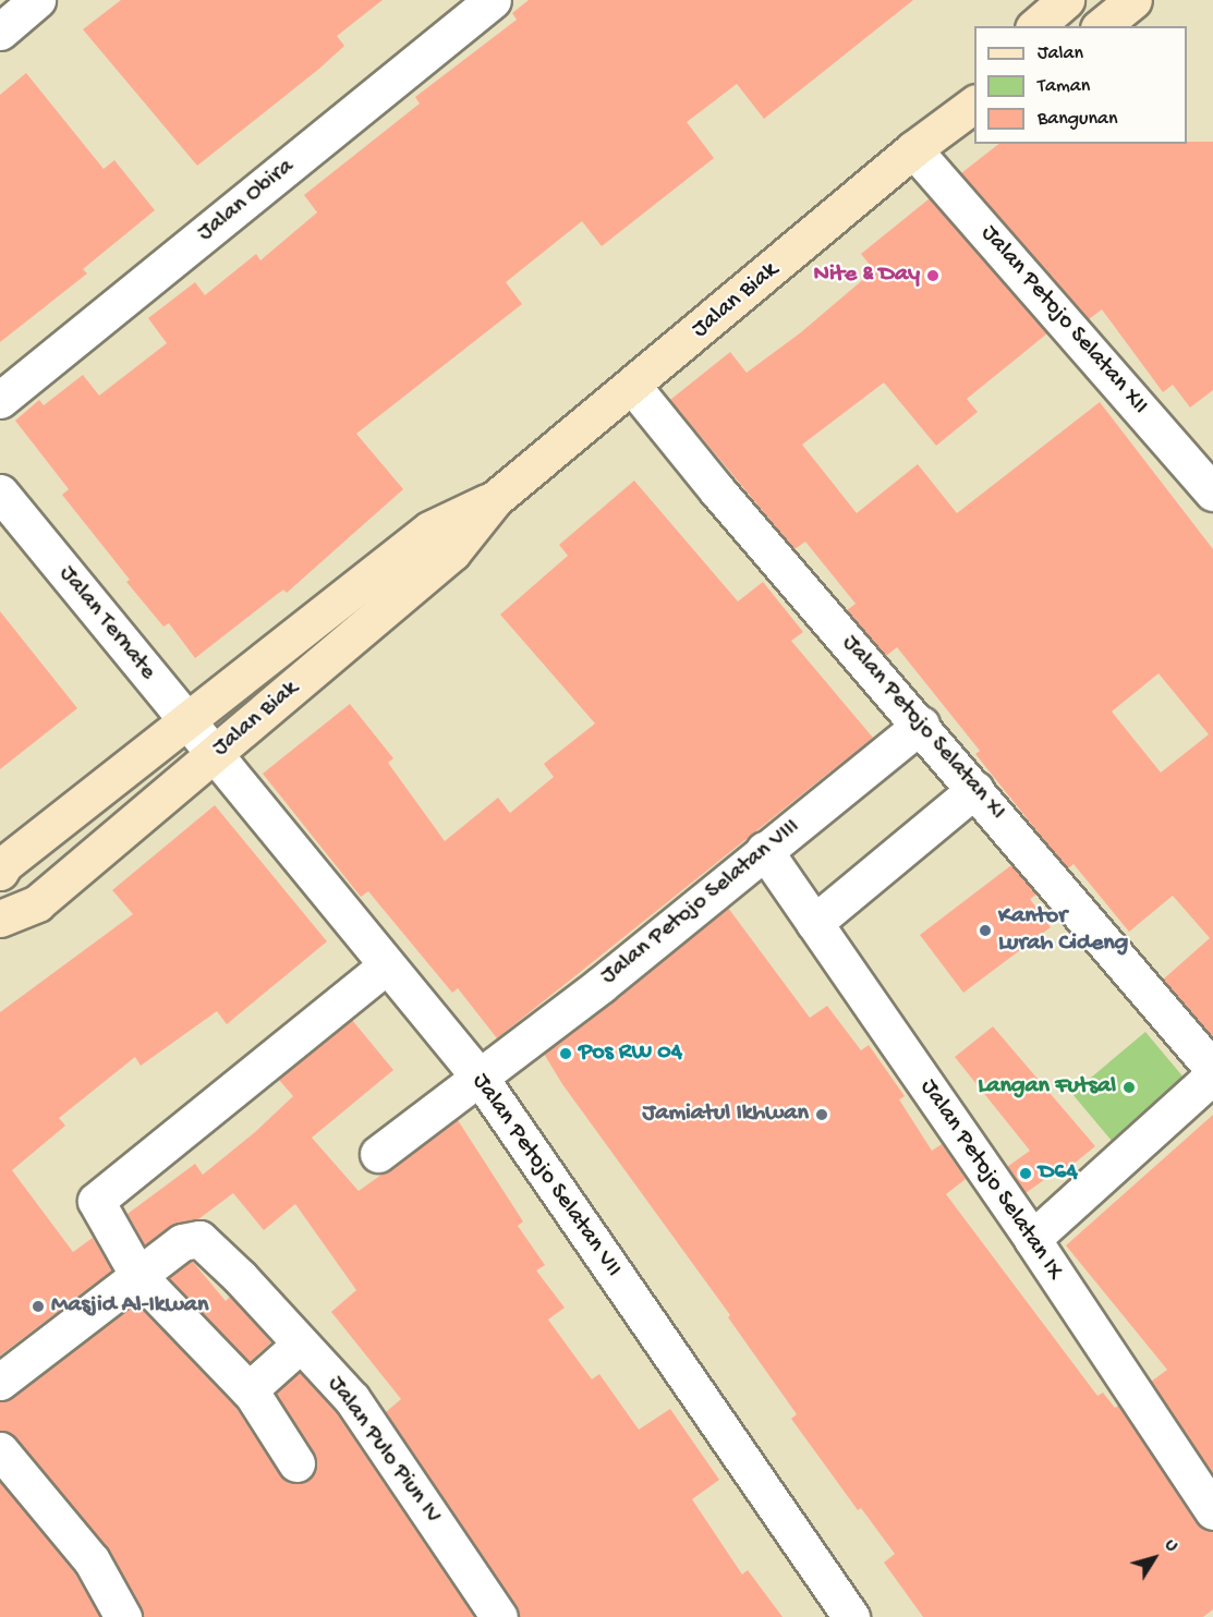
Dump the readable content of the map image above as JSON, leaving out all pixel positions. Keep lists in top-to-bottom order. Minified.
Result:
{"streets":{"main road":["Jalan Biak"],"street":["Jalan Obira","Jalan Petojo Selatan XII","Jalan Ternate","Jalan Petojo Selatan XI","Jalan Petojo Selatan VIII","Jalan Petojo Selatan VII","Jalan Petojo Selatan IX","Jalan Pulo Piun IV"]},"crossings":[["Jalan Biak","Jalan Petojo Selatan XII"],["Jalan Biak","Jalan Ternate"],["Jalan Biak","Jalan Petojo Selatan XI"],["Jalan Biak","Jalan Petojo Selatan VII"],["Jalan Ternate","Jalan Petojo Selatan VII"],["Jalan Petojo Selatan XI","Jalan Petojo Selatan VIII"],["Jalan Petojo Selatan VIII","Jalan Petojo Selatan VII"],["Jalan Petojo Selatan VIII","Jalan Petojo Selatan IX"]],"places":["Nite & Day","Kantor Lurah Cideng","Pos RW 04","Langan Futsal","Jamiatul Ikhwan","D64","Masjid Al-Ikwan"],"legend":["Jalan","Taman","Bangunan"],"north":"top right"}
